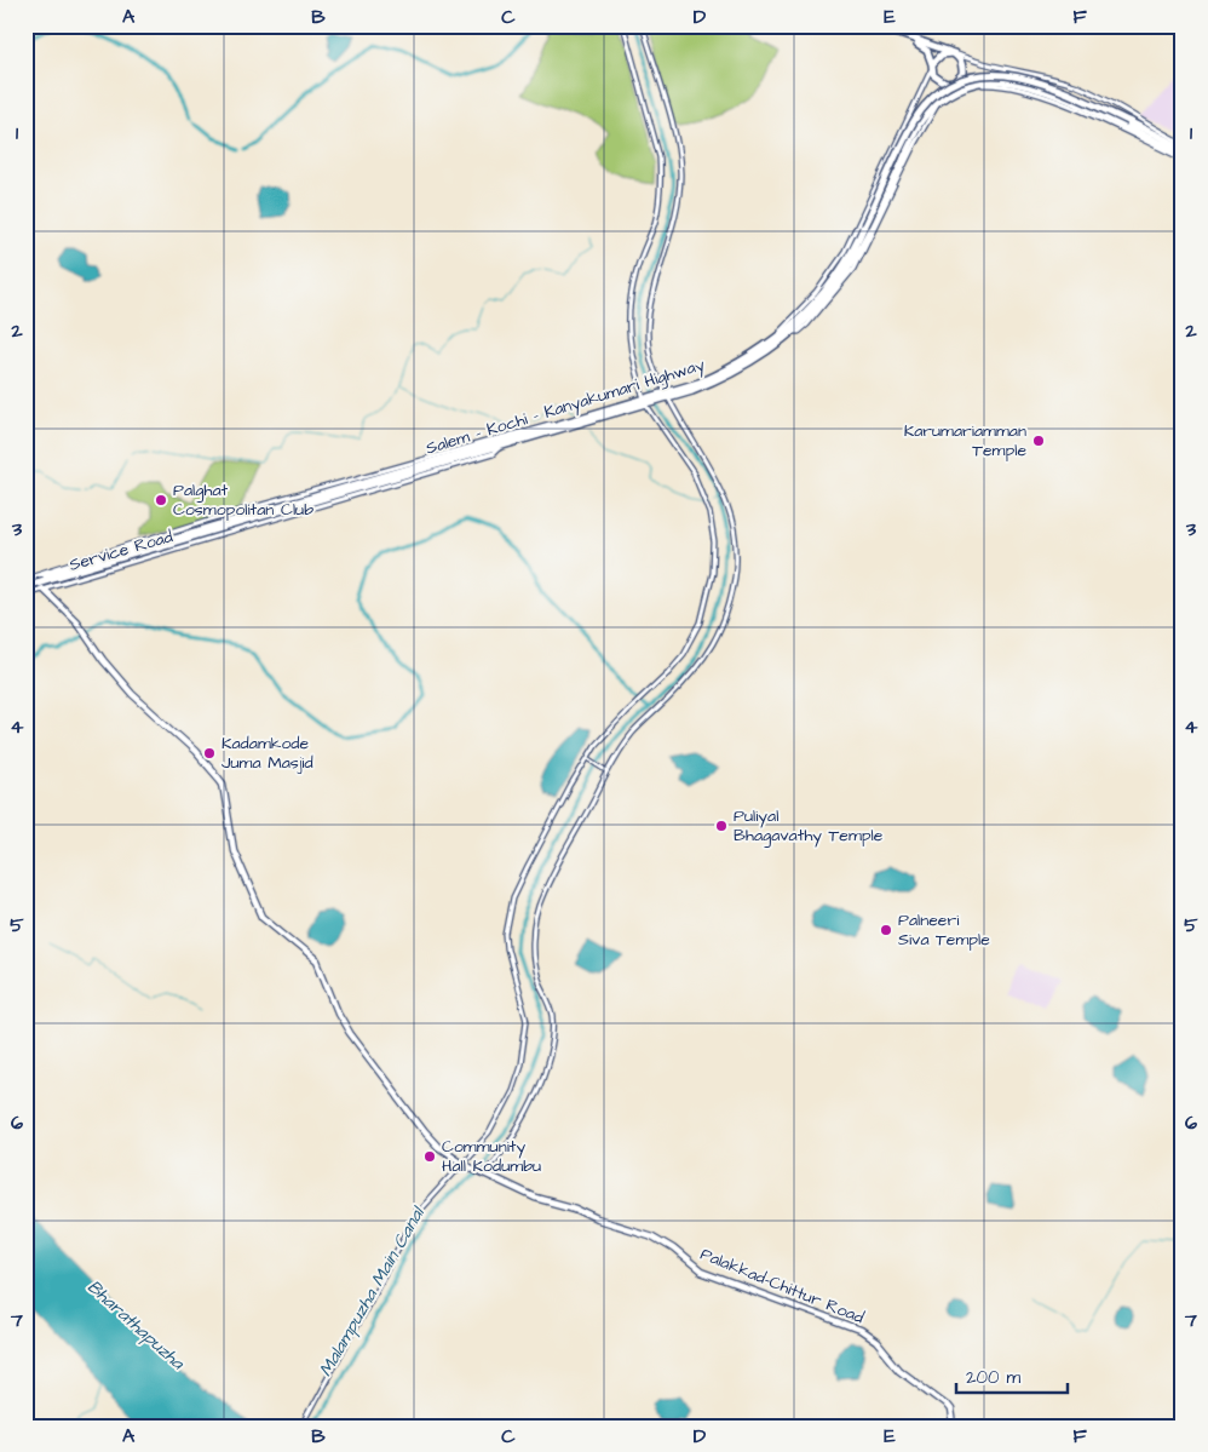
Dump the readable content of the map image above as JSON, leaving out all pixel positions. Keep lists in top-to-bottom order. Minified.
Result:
{"streets":{"highway":["Salem - Kochi - Kanyakumari Highway"],"main road":["Palakkad-Chittur Road"],"street":["Service Road"]},"crossings":[["Salem - Kochi - Kanyakumari Highway","Service Road"],["Salem - Kochi - Kanyakumari Highway","Palakkad-Chittur Road"],["Service Road","Palakkad-Chittur Road"]],"water":["Malampuzha Main Canal","Bharathapuzha"],"places":["Karumariamman Temple","Palghat Cosmopolitan Club","Kadamkode Juma Masjid","Puliyal Bhagavathy Temple","Palneeri Siva Temple","Community Hall Kodumbu"],"scale_bar":"200 m","grid":{"columns":["A","B","C","D","E","F"],"rows":["1","2","3","4","5","6","7"]}}
